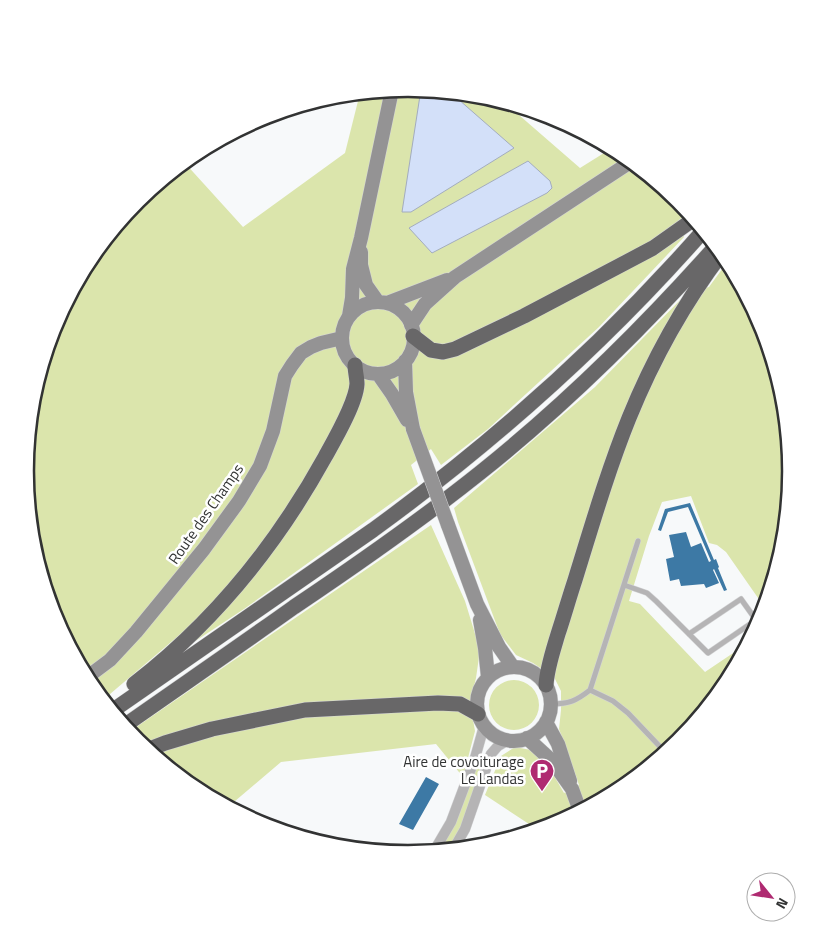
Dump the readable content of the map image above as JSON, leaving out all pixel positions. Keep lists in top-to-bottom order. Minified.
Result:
{"streets":{"street":["Route des Champs"]},"places":{"parking":["Aire de covoiturage Le Landas"]},"north":"bottom right"}
